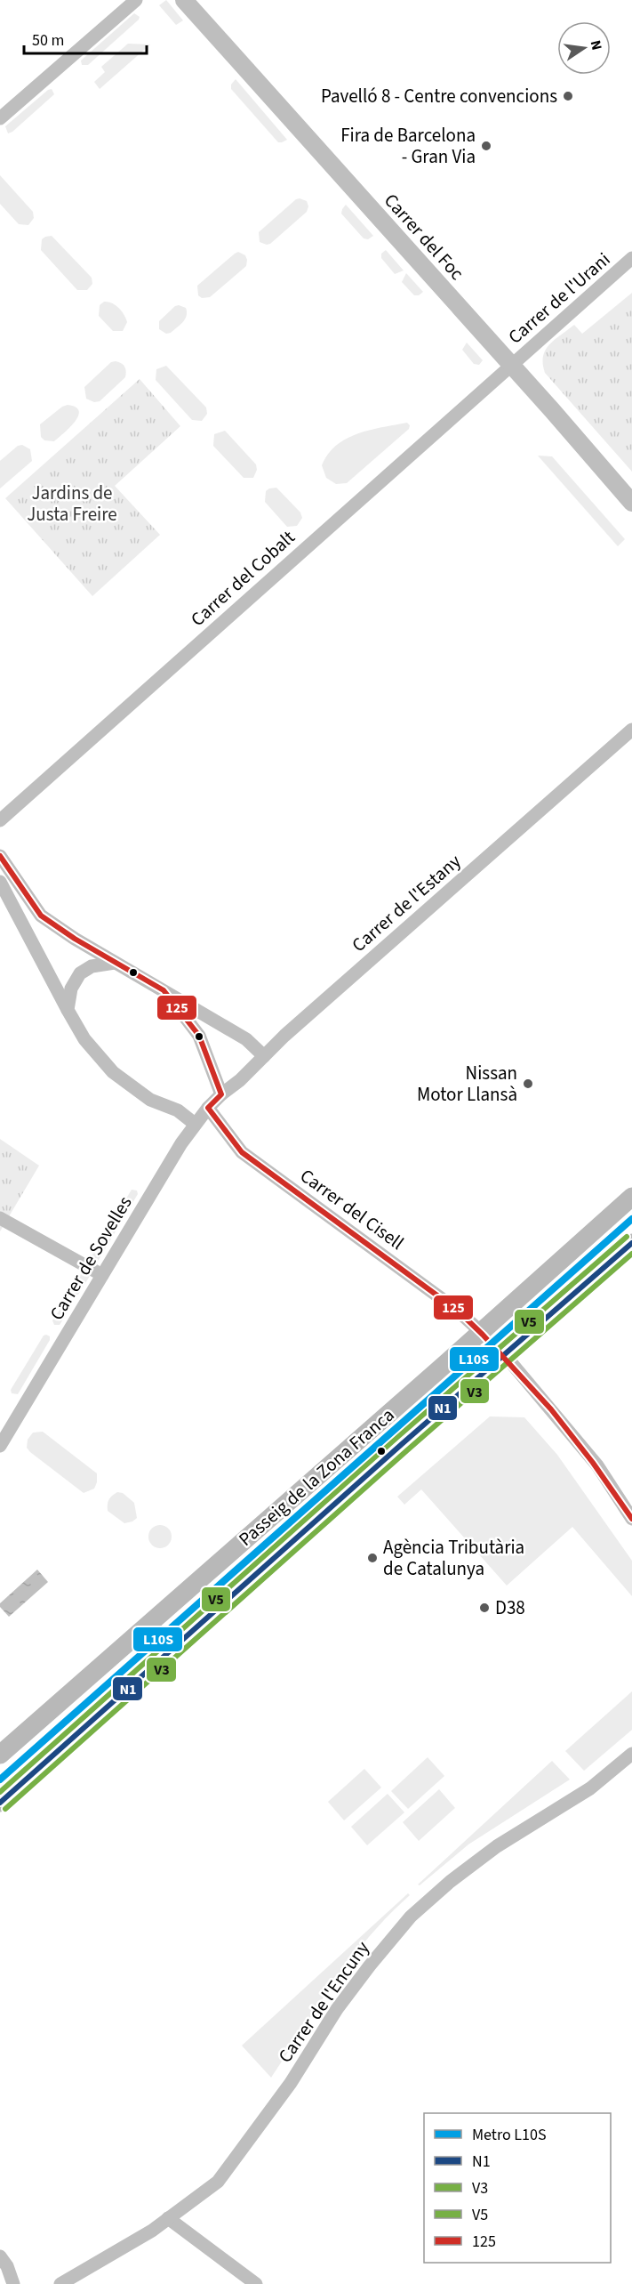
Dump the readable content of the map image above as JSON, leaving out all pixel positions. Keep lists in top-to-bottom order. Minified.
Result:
{"streets":{"main road":["Passeig de la Zona Franca"],"street":["Carrer del Foc","Carrer de l'Urani","Carrer del Cobalt","Carrer de l'Estany","Carrer del Cisell","Carrer de Sovelles","Carrer de l'Encuny"]},"crossings":[["Carrer del Foc","Carrer de l'Urani"],["Carrer del Foc","Carrer del Cobalt"],["Carrer de l'Urani","Carrer del Cobalt"],["Carrer de l'Estany","Carrer del Cisell"],["Carrer de l'Estany","Carrer de Sovelles"],["Carrer del Cisell","Carrer de Sovelles"],["Carrer del Cisell","Passeig de la Zona Franca"]],"parks":["Jardins de Justa Freire"],"places":["Pavelló 8 - Centre convencions","Fira de Barcelona - Gran Via","Nissan Motor Llansà","Agència Tributària de Catalunya","D38"],"lines":["transit line 125","metro line L10S","transit line V5","transit line N1","transit line V3"],"legend":["Metro L10S","N1","V3","V5","125"],"scale_bar":"50 m","north":"right"}
